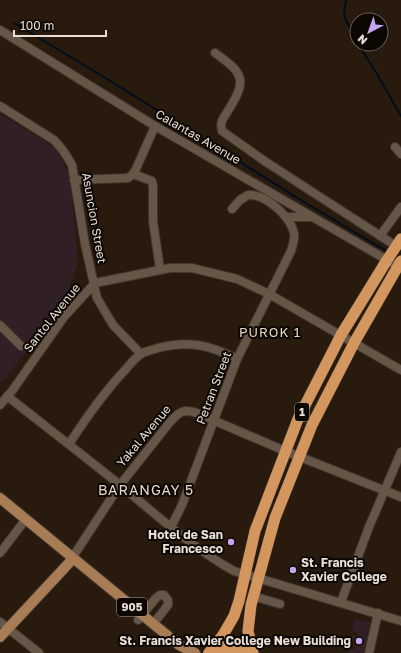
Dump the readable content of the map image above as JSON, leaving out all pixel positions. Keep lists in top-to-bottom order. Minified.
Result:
{"streets":{"highway":["1"],"main road":["905"],"street":["Calantas Avenue","Asuncion Street","Santol Avenue","Petran Street","Yakal Avenue"]},"crossings":[["Calantas Avenue","1"],["Asuncion Street","Santol Avenue"],["Santol Avenue","Petran Street"],["Santol Avenue","1"],["Petran Street","Yakal Avenue"],["1","Yakal Avenue"],["Yakal Avenue","905"]],"districts":["PUROK 1","BARANGAY 5"],"places":["Hotel de San Francesco","St. Francis Xavier College","St. Francis Xavier College New Building"],"scale_bar":"100 m","north":"bottom left"}
